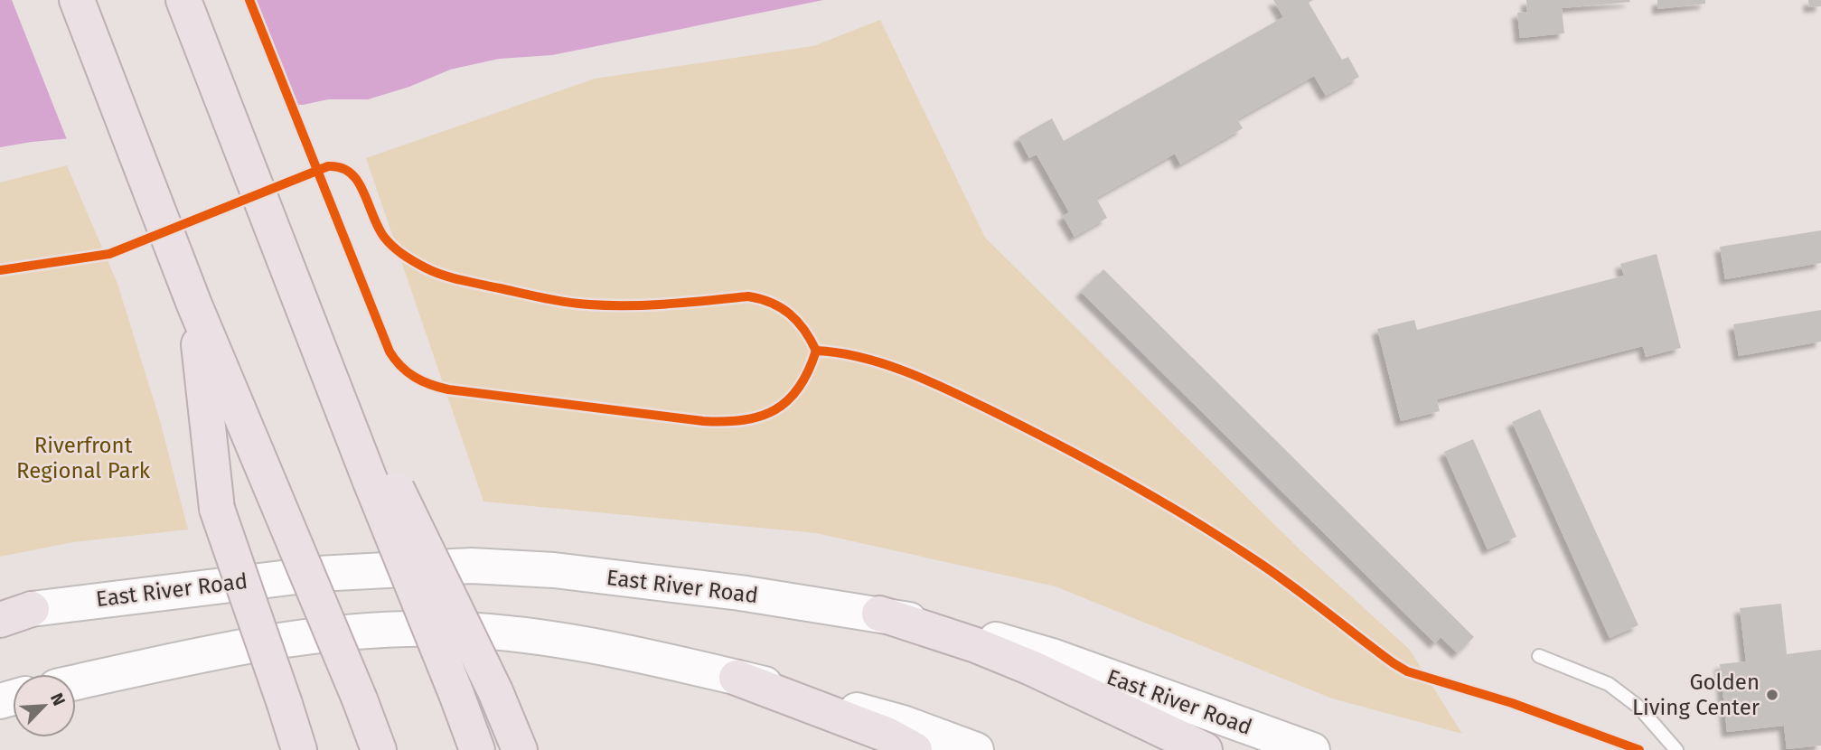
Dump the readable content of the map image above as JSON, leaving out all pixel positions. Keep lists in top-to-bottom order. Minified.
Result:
{"streets":{"main road":["East River Road"]},"parks":["Riverfront Regional Park"],"places":["Golden Living Center"],"north":"top right"}
